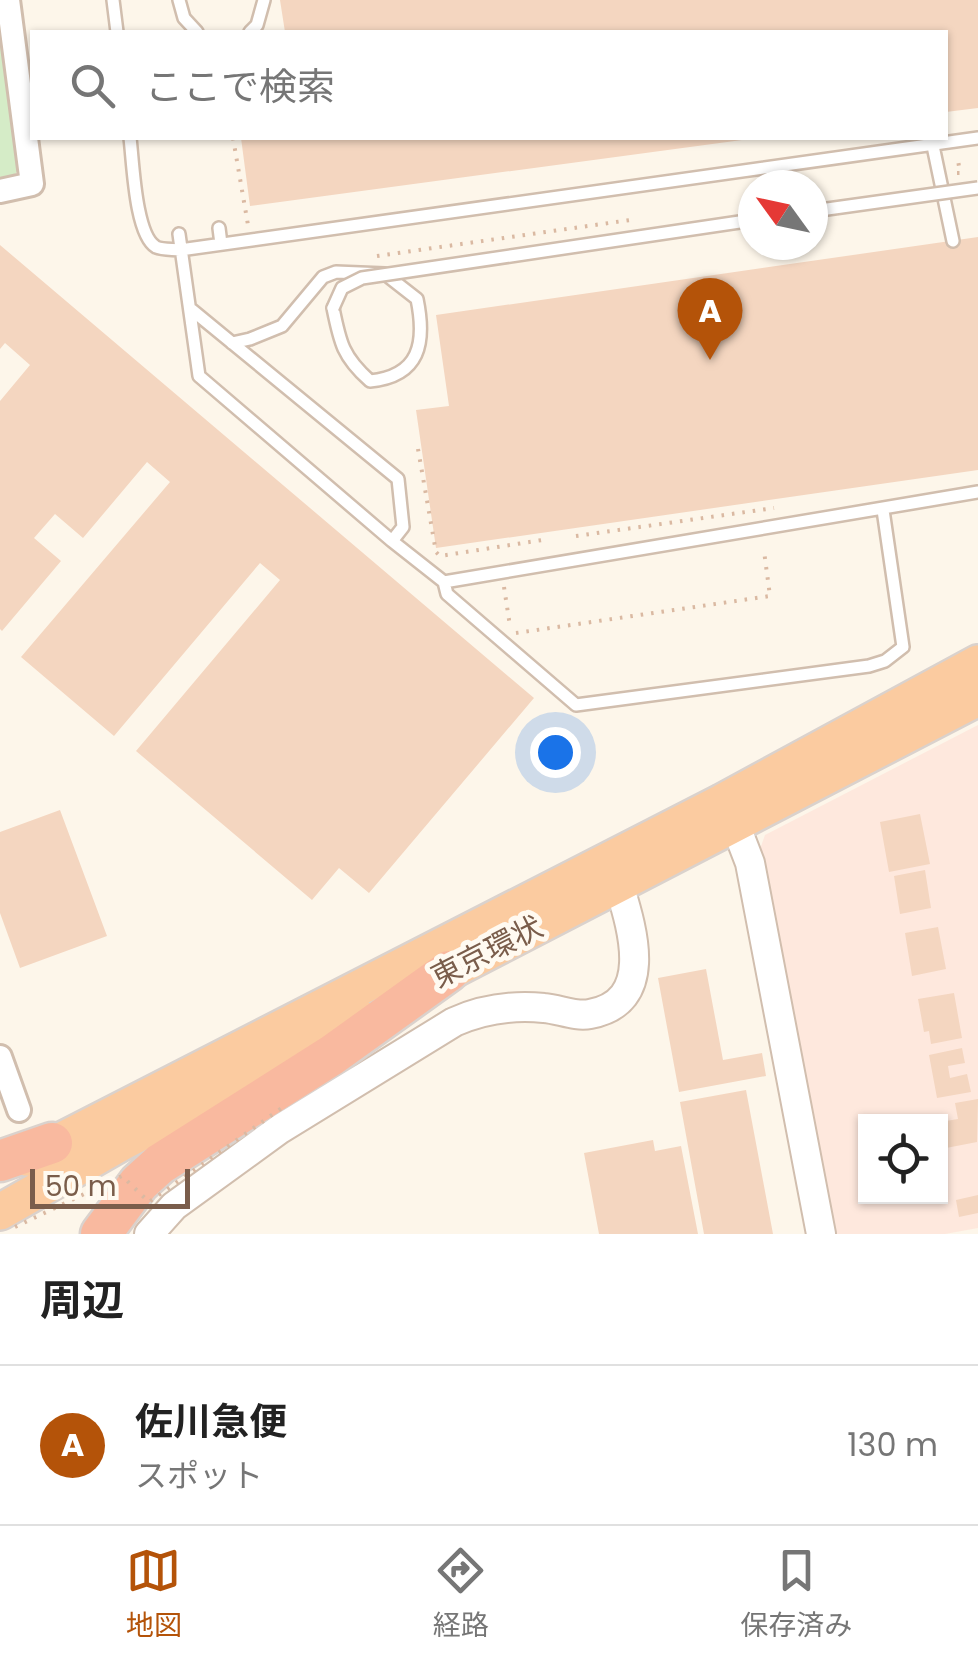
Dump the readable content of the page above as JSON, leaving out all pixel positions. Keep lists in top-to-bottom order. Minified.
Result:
{"streets":{"highway":["東京環状"]},"scale_bar":"50 m","north":"top left","page":{"search":"ここで検索","pins":"A","scale":"50 m","heading":"周辺","list":[{"mark":"A","name":"佐川急便","note":"スポット","value":"130 m"}],"nav":["地図","経路","保存済み"]}}
